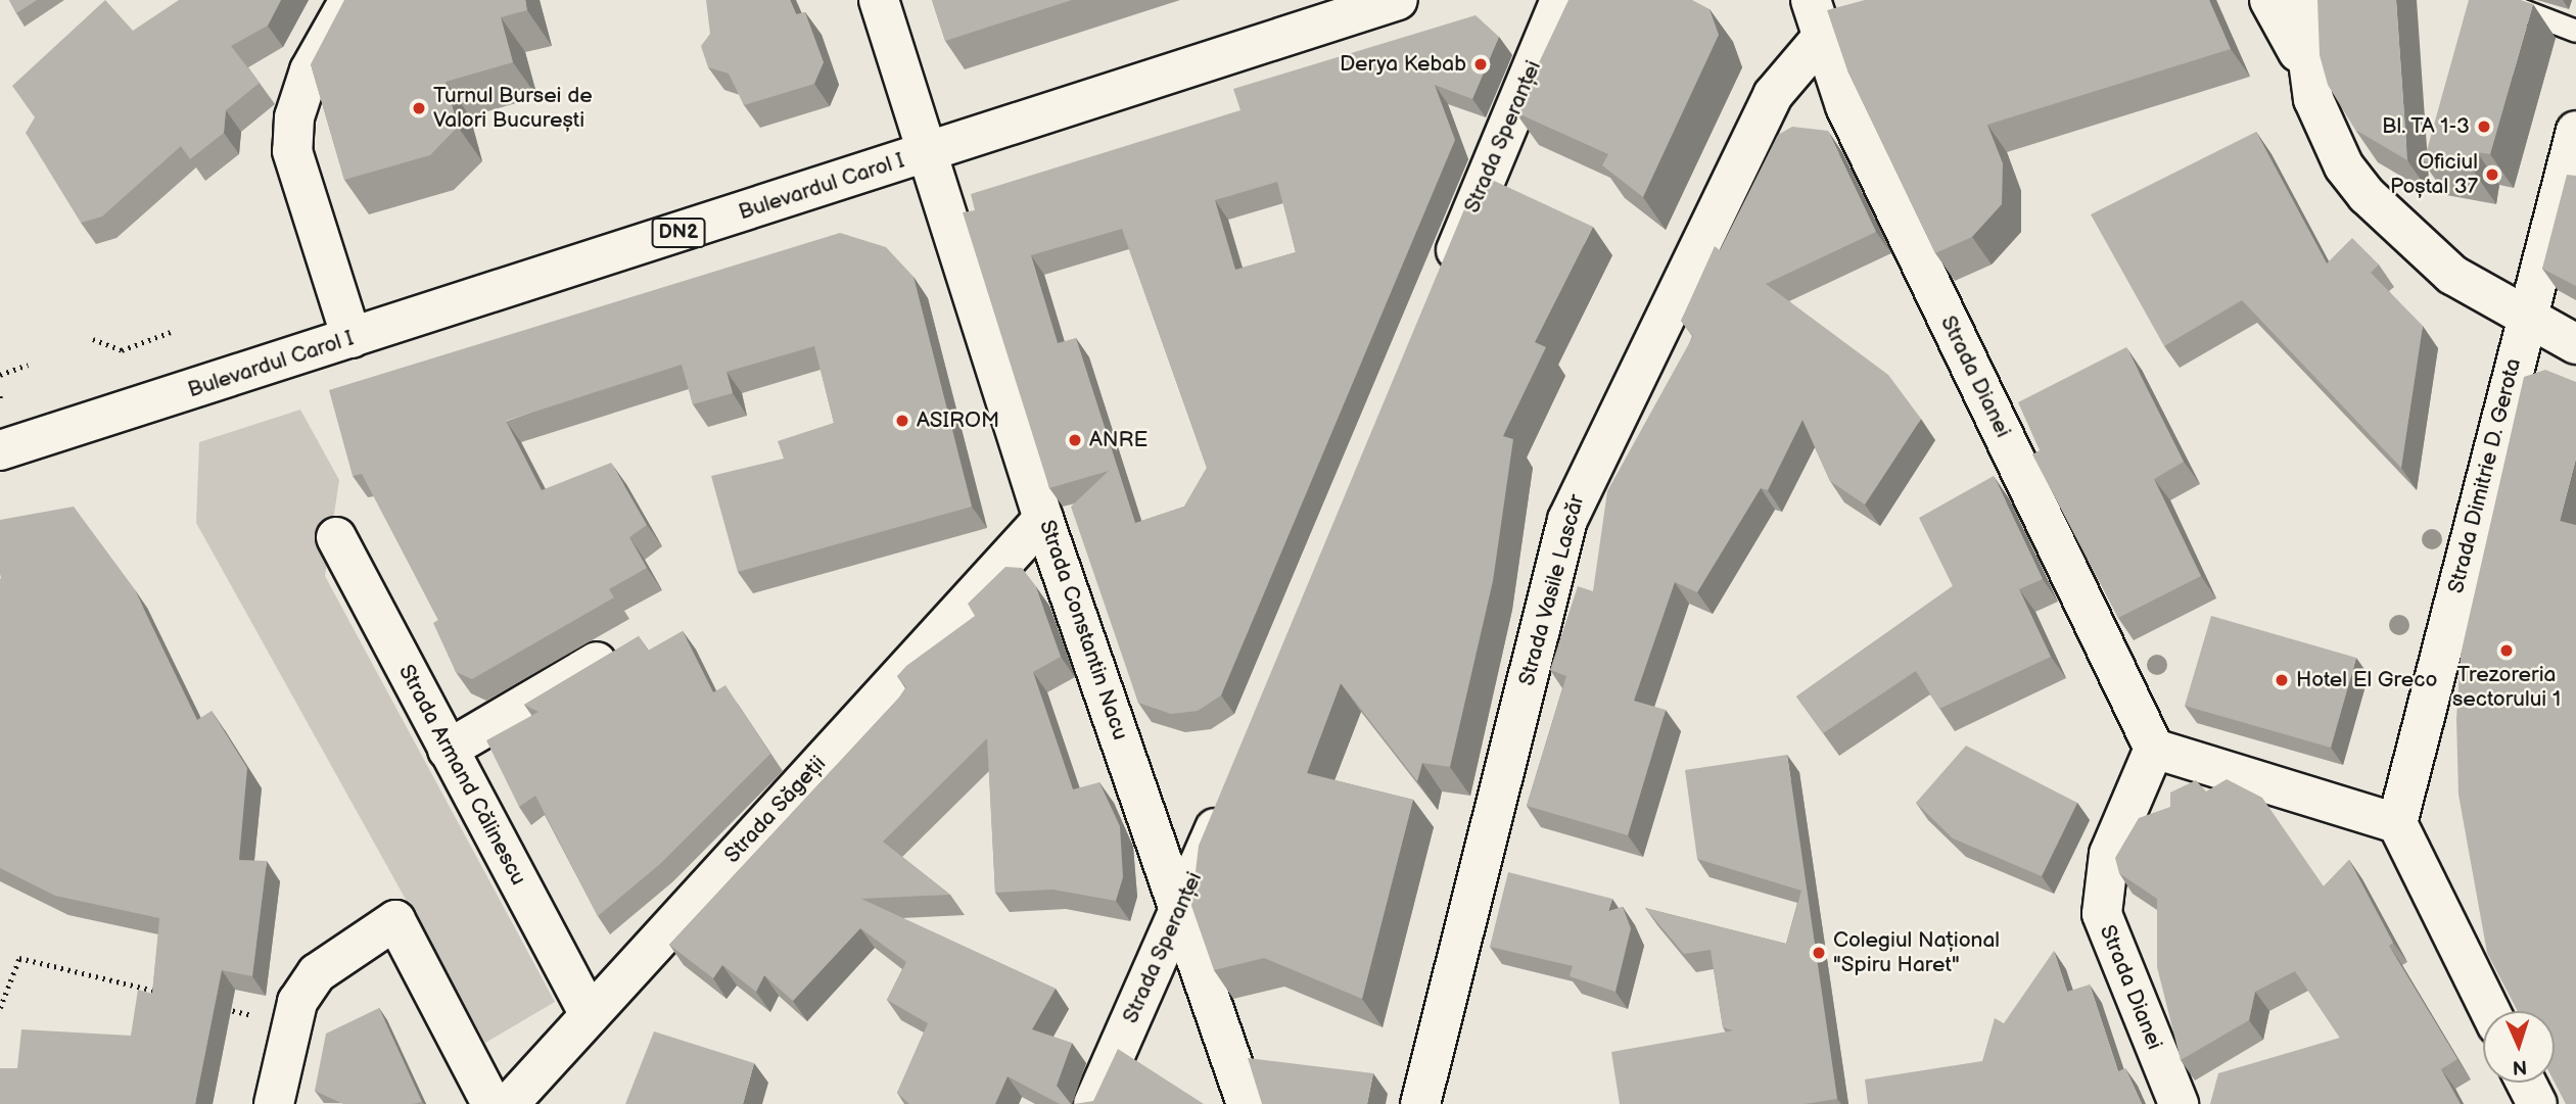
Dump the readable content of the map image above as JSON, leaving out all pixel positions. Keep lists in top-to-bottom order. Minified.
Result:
{"streets":{"street":["Strada Speranței","Bulevardul Carol I","DN2","Strada Dianei","Strada Dimitrie D. Gerota","Strada Vasile Lascăr","Strada Constantin Nacu","Strada Armand Călinescu","Strada Săgeții"]},"crossings":[["Strada Speranței","Strada Constantin Nacu"],["Bulevardul Carol I","Strada Constantin Nacu"],["Strada Dianei","Strada Vasile Lascăr"],["Strada Constantin Nacu","Strada Săgeții"],["Strada Armand Călinescu","Strada Săgeții"]],"places":["Derya Kebab","Turnul Bursei de Valori București","Bl. TA 1-3","Oficiul Poștal 37","ASIROM","ANRE","Trezoreria sectorului 1","Hotel El Greco","Colegiul Național \"Spiru Haret\""],"north":"bottom"}
